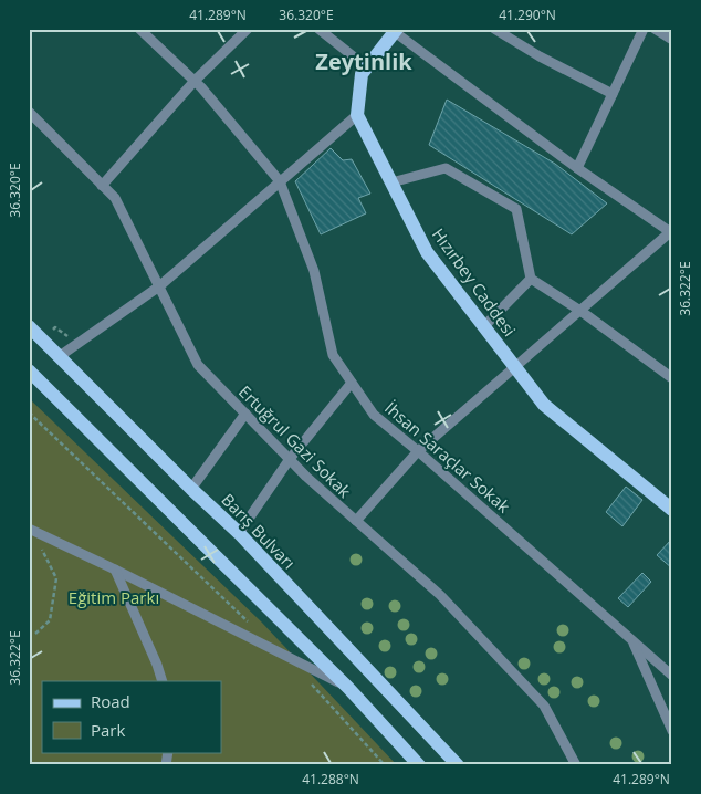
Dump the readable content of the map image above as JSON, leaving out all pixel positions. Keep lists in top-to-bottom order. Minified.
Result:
{"streets":{"main road":["Hızırbey Caddesi","Barış Bulvarı"],"street":["Ertuğrul Gazi Sokak","İhsan Saraçlar Sokak"]},"districts":["Zeytinlik"],"parks":["Eğitim Parkı"],"legend":["Road","Park"],"coordinates":["41.289°N","36.320°E","41.290°N","36.322°E","41.288°N"]}
